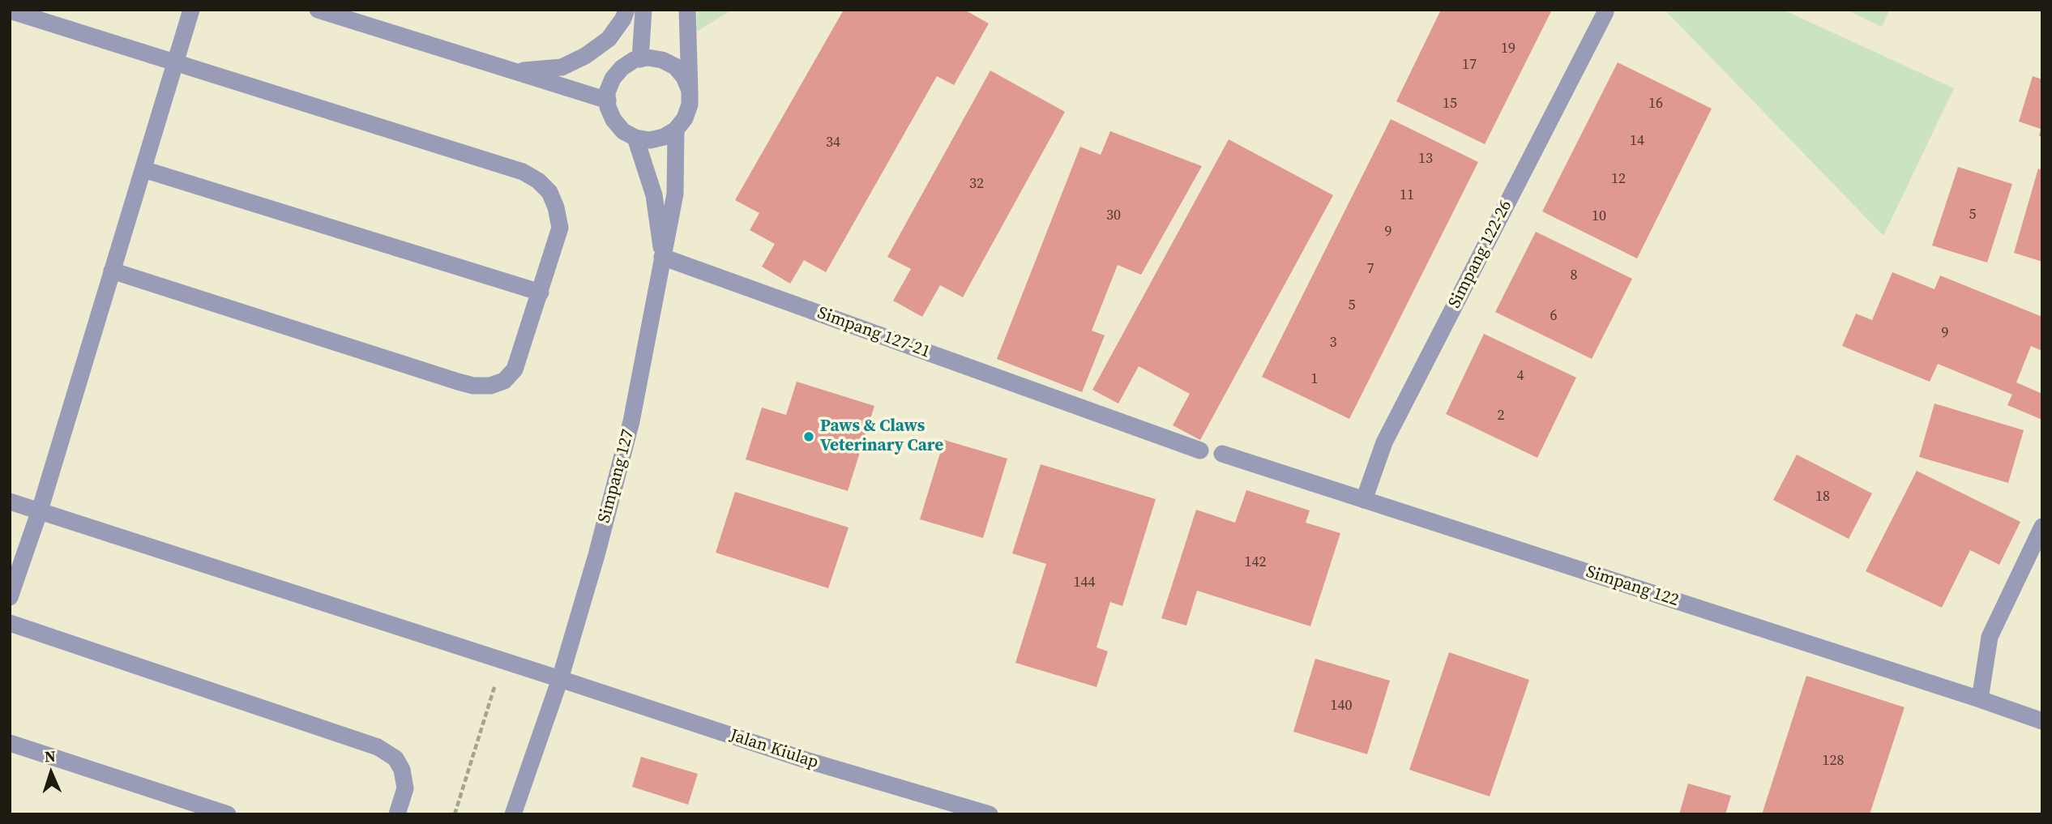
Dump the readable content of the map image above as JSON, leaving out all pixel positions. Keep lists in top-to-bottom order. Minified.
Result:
{"streets":{"street":["Simpang 122-26","Simpang 127-21","Simpang 127","Simpang 122","Jalan Kiulap"]},"crossings":[["Simpang 122-26","Simpang 122"],["Simpang 127-21","Simpang 127"],["Simpang 127","Jalan Kiulap"]],"places":["Paws & Claws Veterinary Care"],"house_numbers":["19","17","15","16","14","34","13","12","32","11","5","30","10","9","7","8","5","6","9","3","4","1","2","18","142","144","140","128"],"north":"top"}
